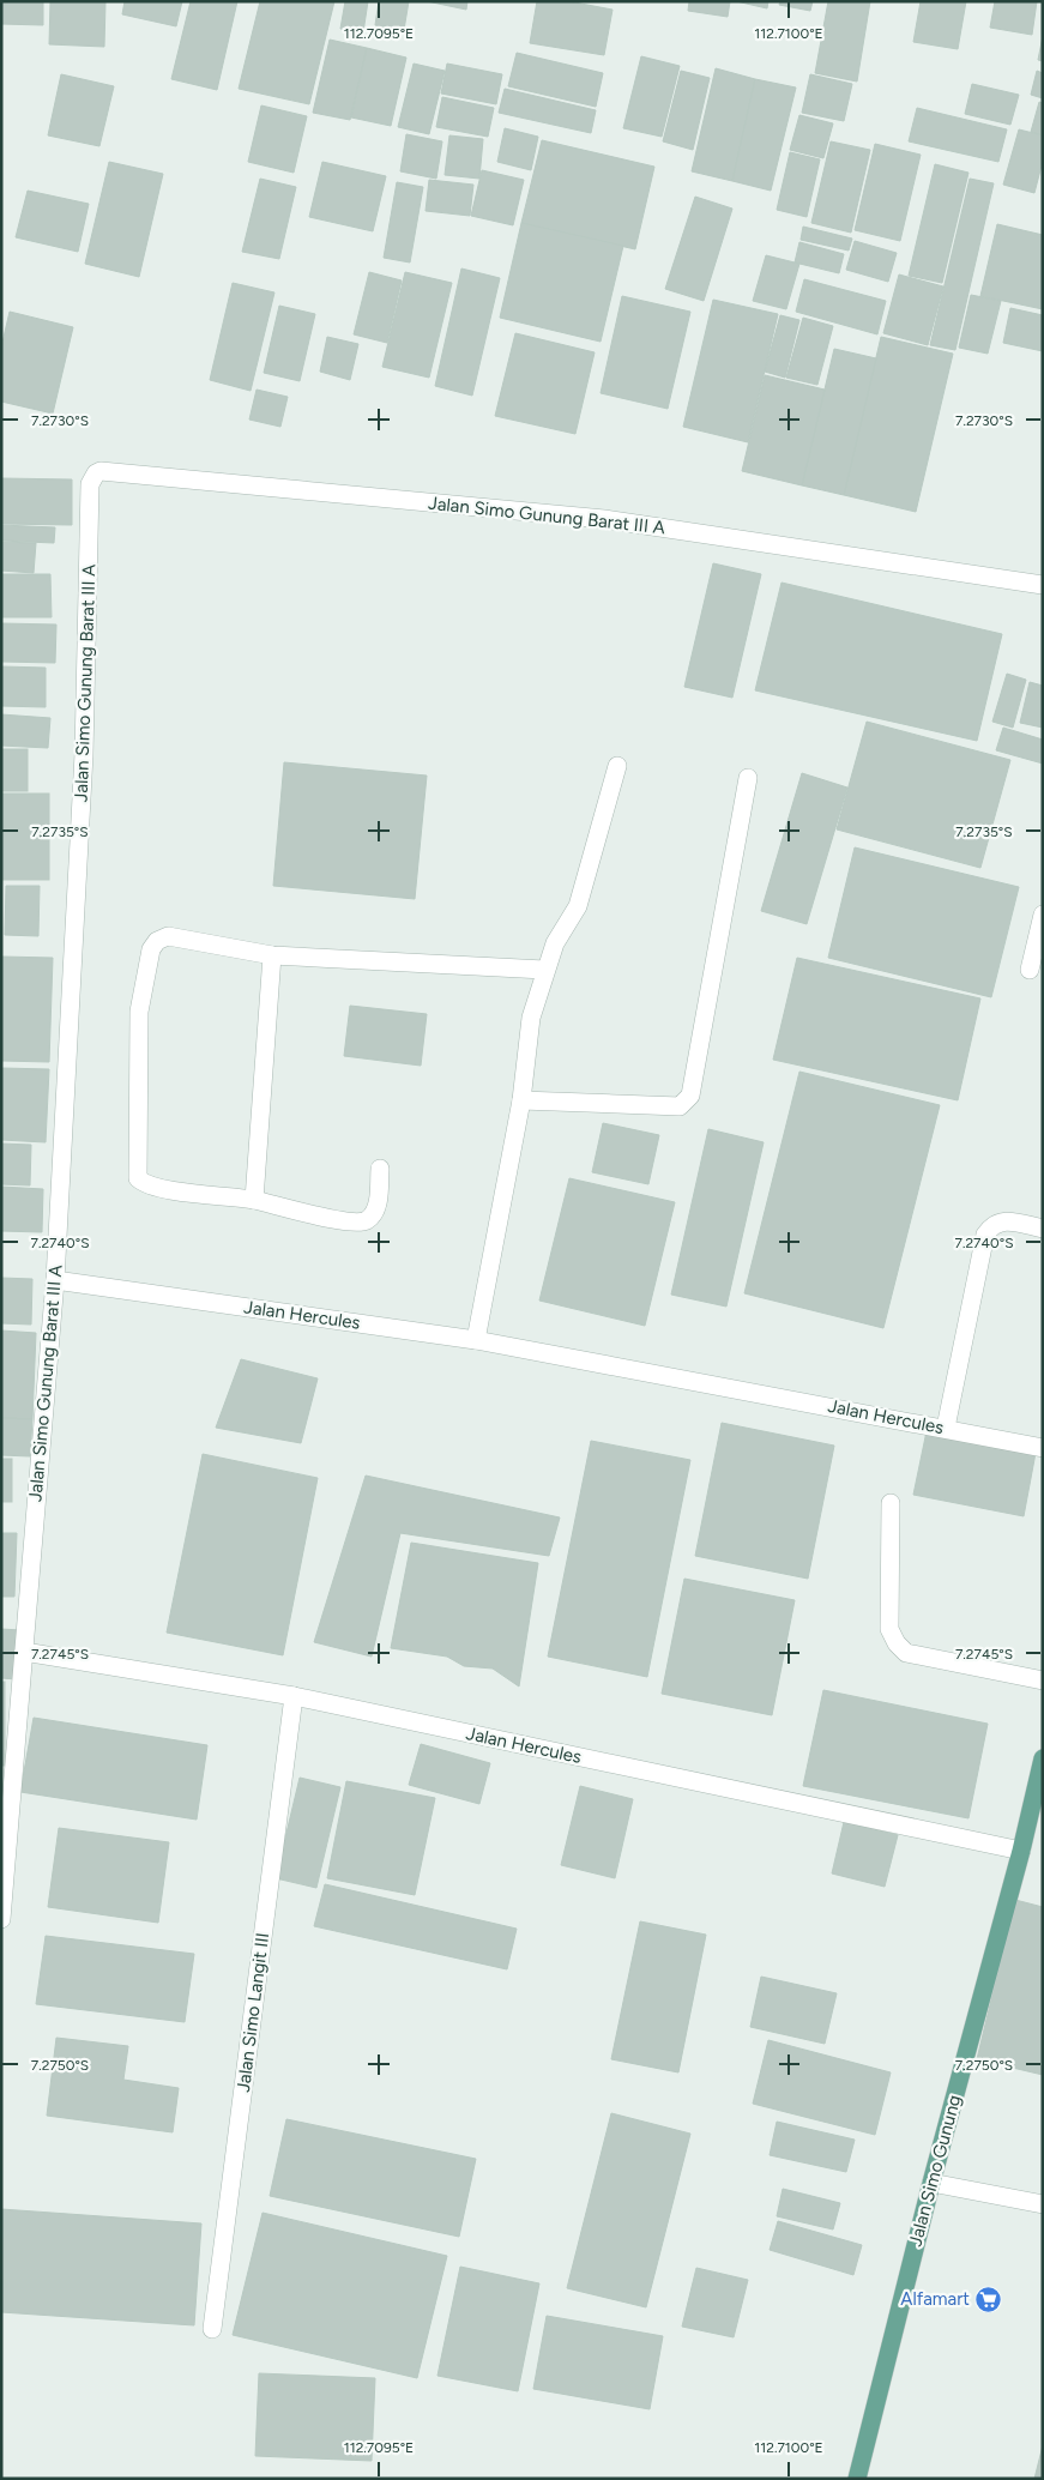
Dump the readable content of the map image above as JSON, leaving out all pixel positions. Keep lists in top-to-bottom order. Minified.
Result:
{"streets":{"main road":["Jalan Simo Gunung"],"street":["Jalan Simo Gunung Barat III A","Jalan Hercules","Jalan Simo Langit III"]},"crossings":[["Jalan Simo Gunung Barat III A","Jalan Hercules"],["Jalan Hercules","Jalan Simo Langit III"],["Jalan Hercules","Jalan Simo Gunung"]],"places":{"supermarket":["Alfamart"]},"coordinates":["112.7095°E","112.7100°E","7.2730°S","7.2735°S","7.2740°S","7.2745°S","7.2750°S"]}
